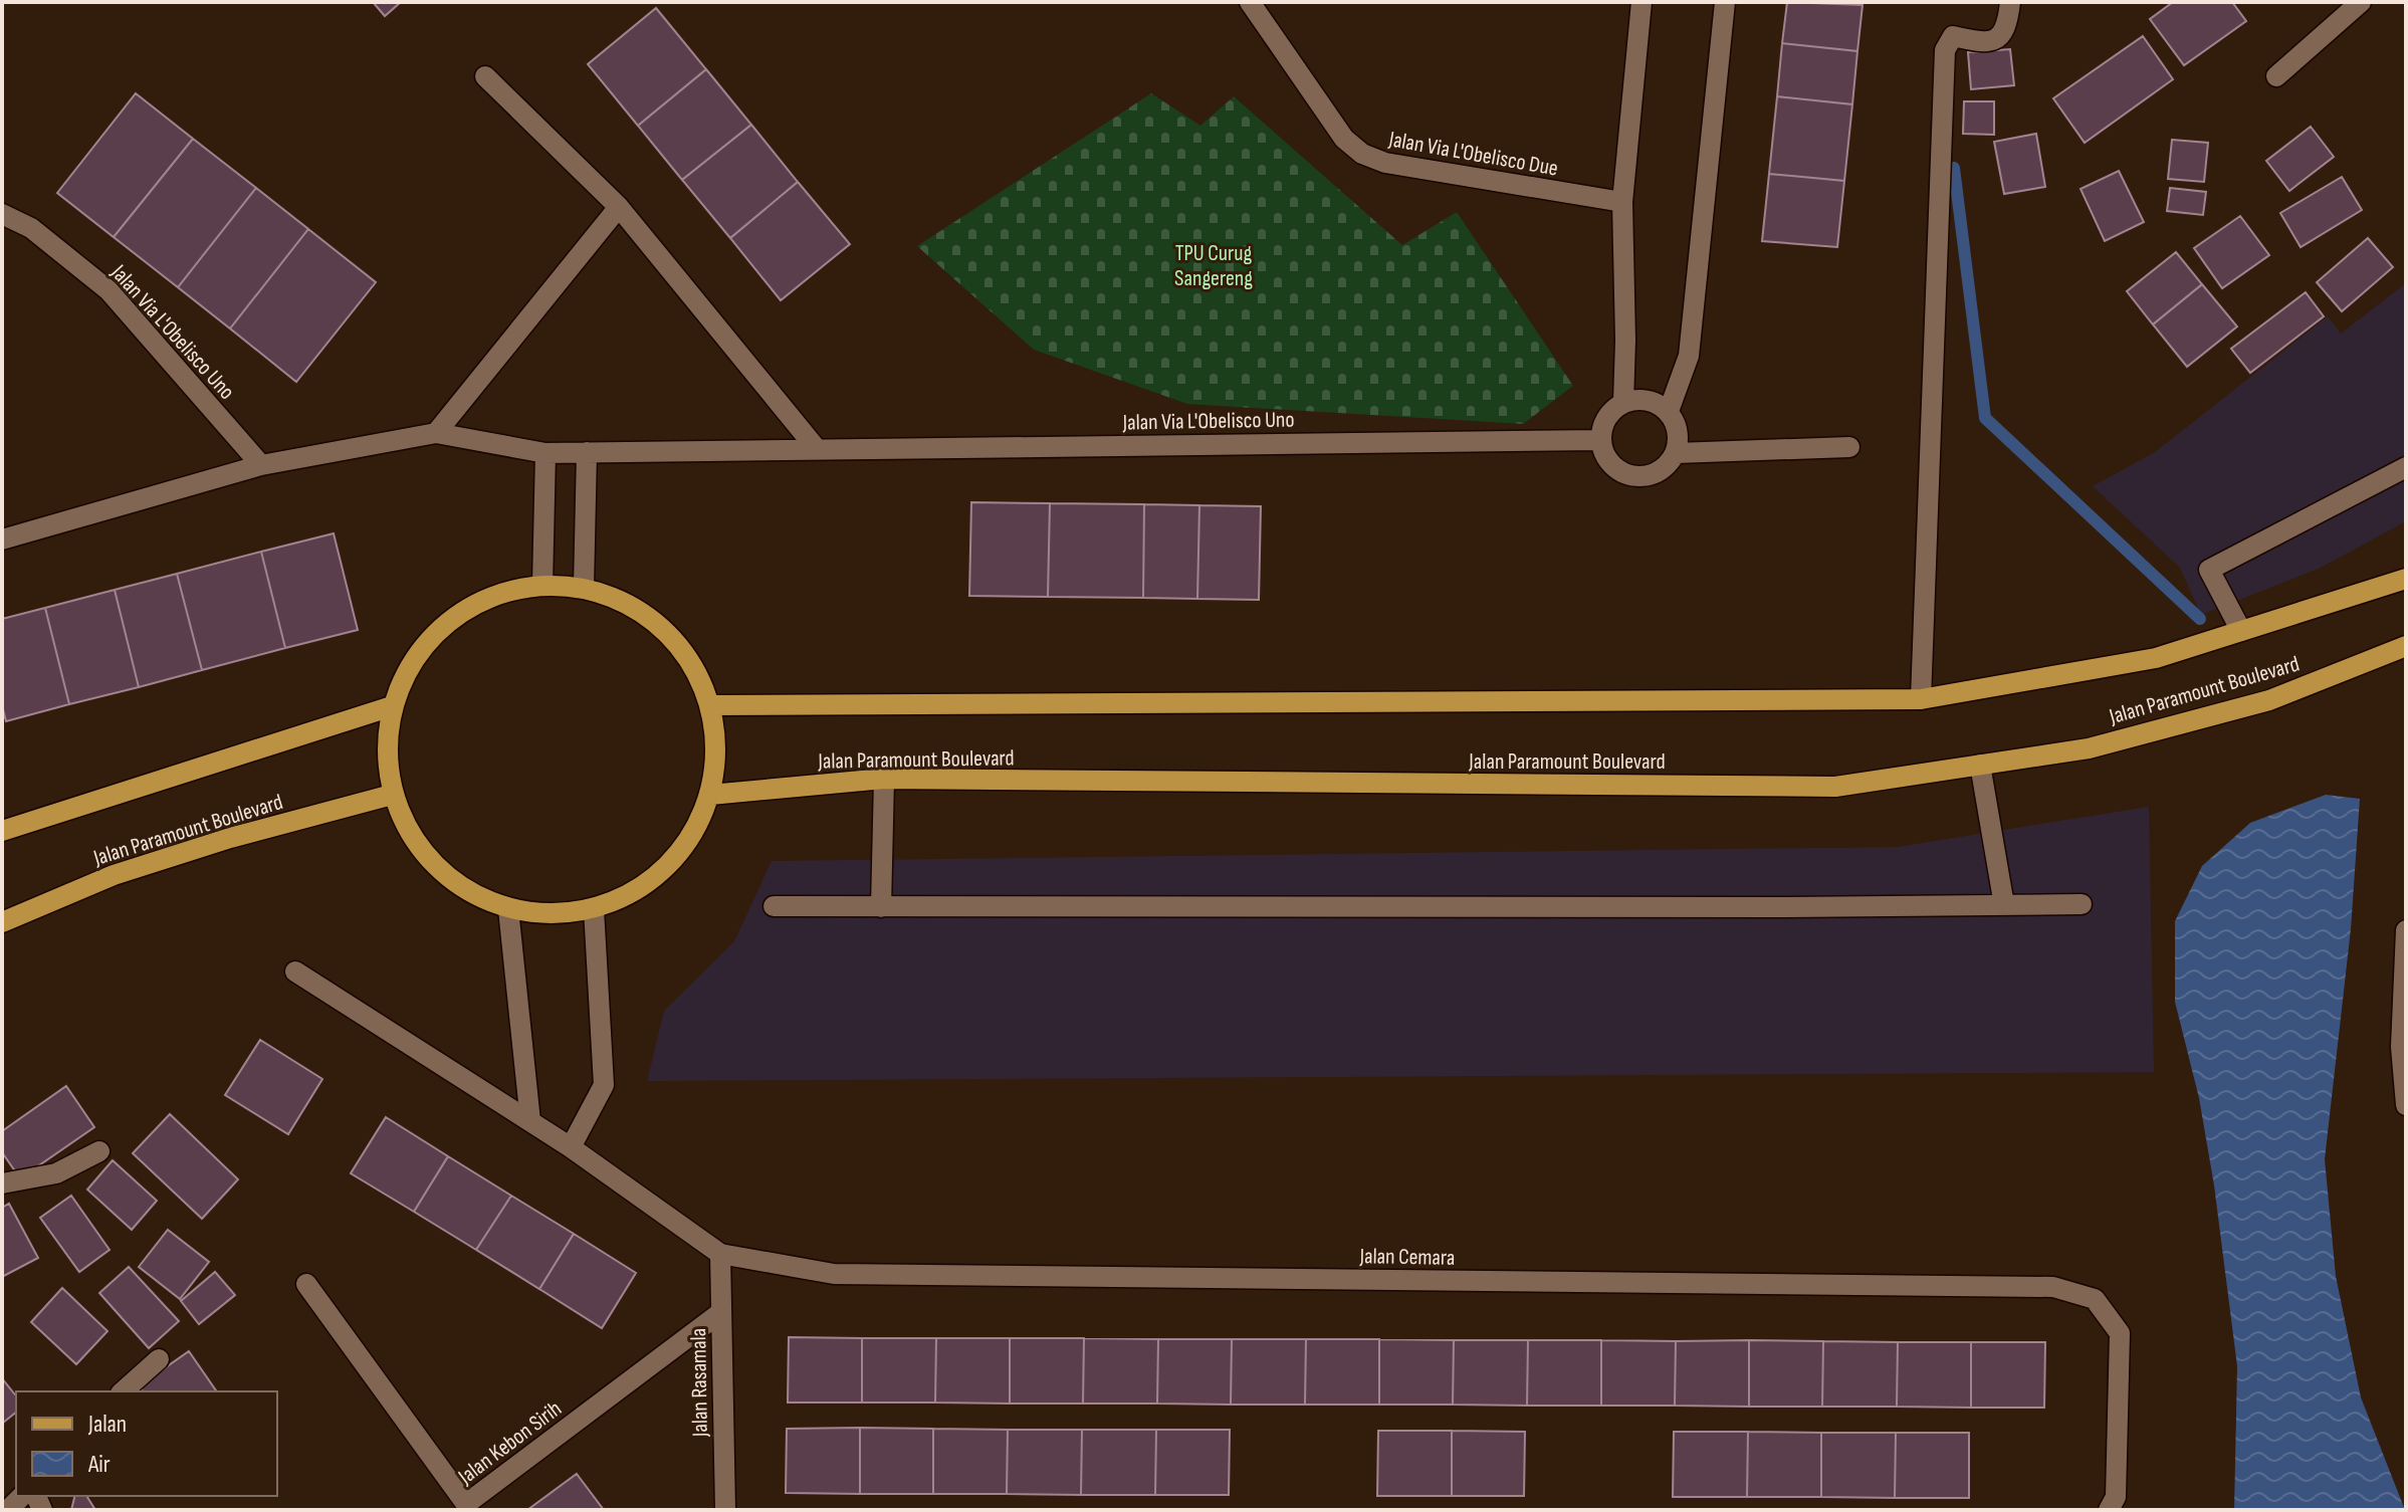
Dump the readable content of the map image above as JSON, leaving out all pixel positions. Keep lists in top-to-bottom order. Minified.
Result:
{"streets":{"main road":["Jalan Paramount Boulevard"],"street":["Jalan Via L'Obelisco Due","Jalan Via L'Obelisco Uno","Jalan Cemara","Jalan Rasamala","Jalan Kebon Sirih"]},"crossings":[["Jalan Cemara","Jalan Rasamala"],["Jalan Rasamala","Jalan Kebon Sirih"]],"parks":["TPU Curug Sangereng"],"legend":["Jalan","Air"]}
